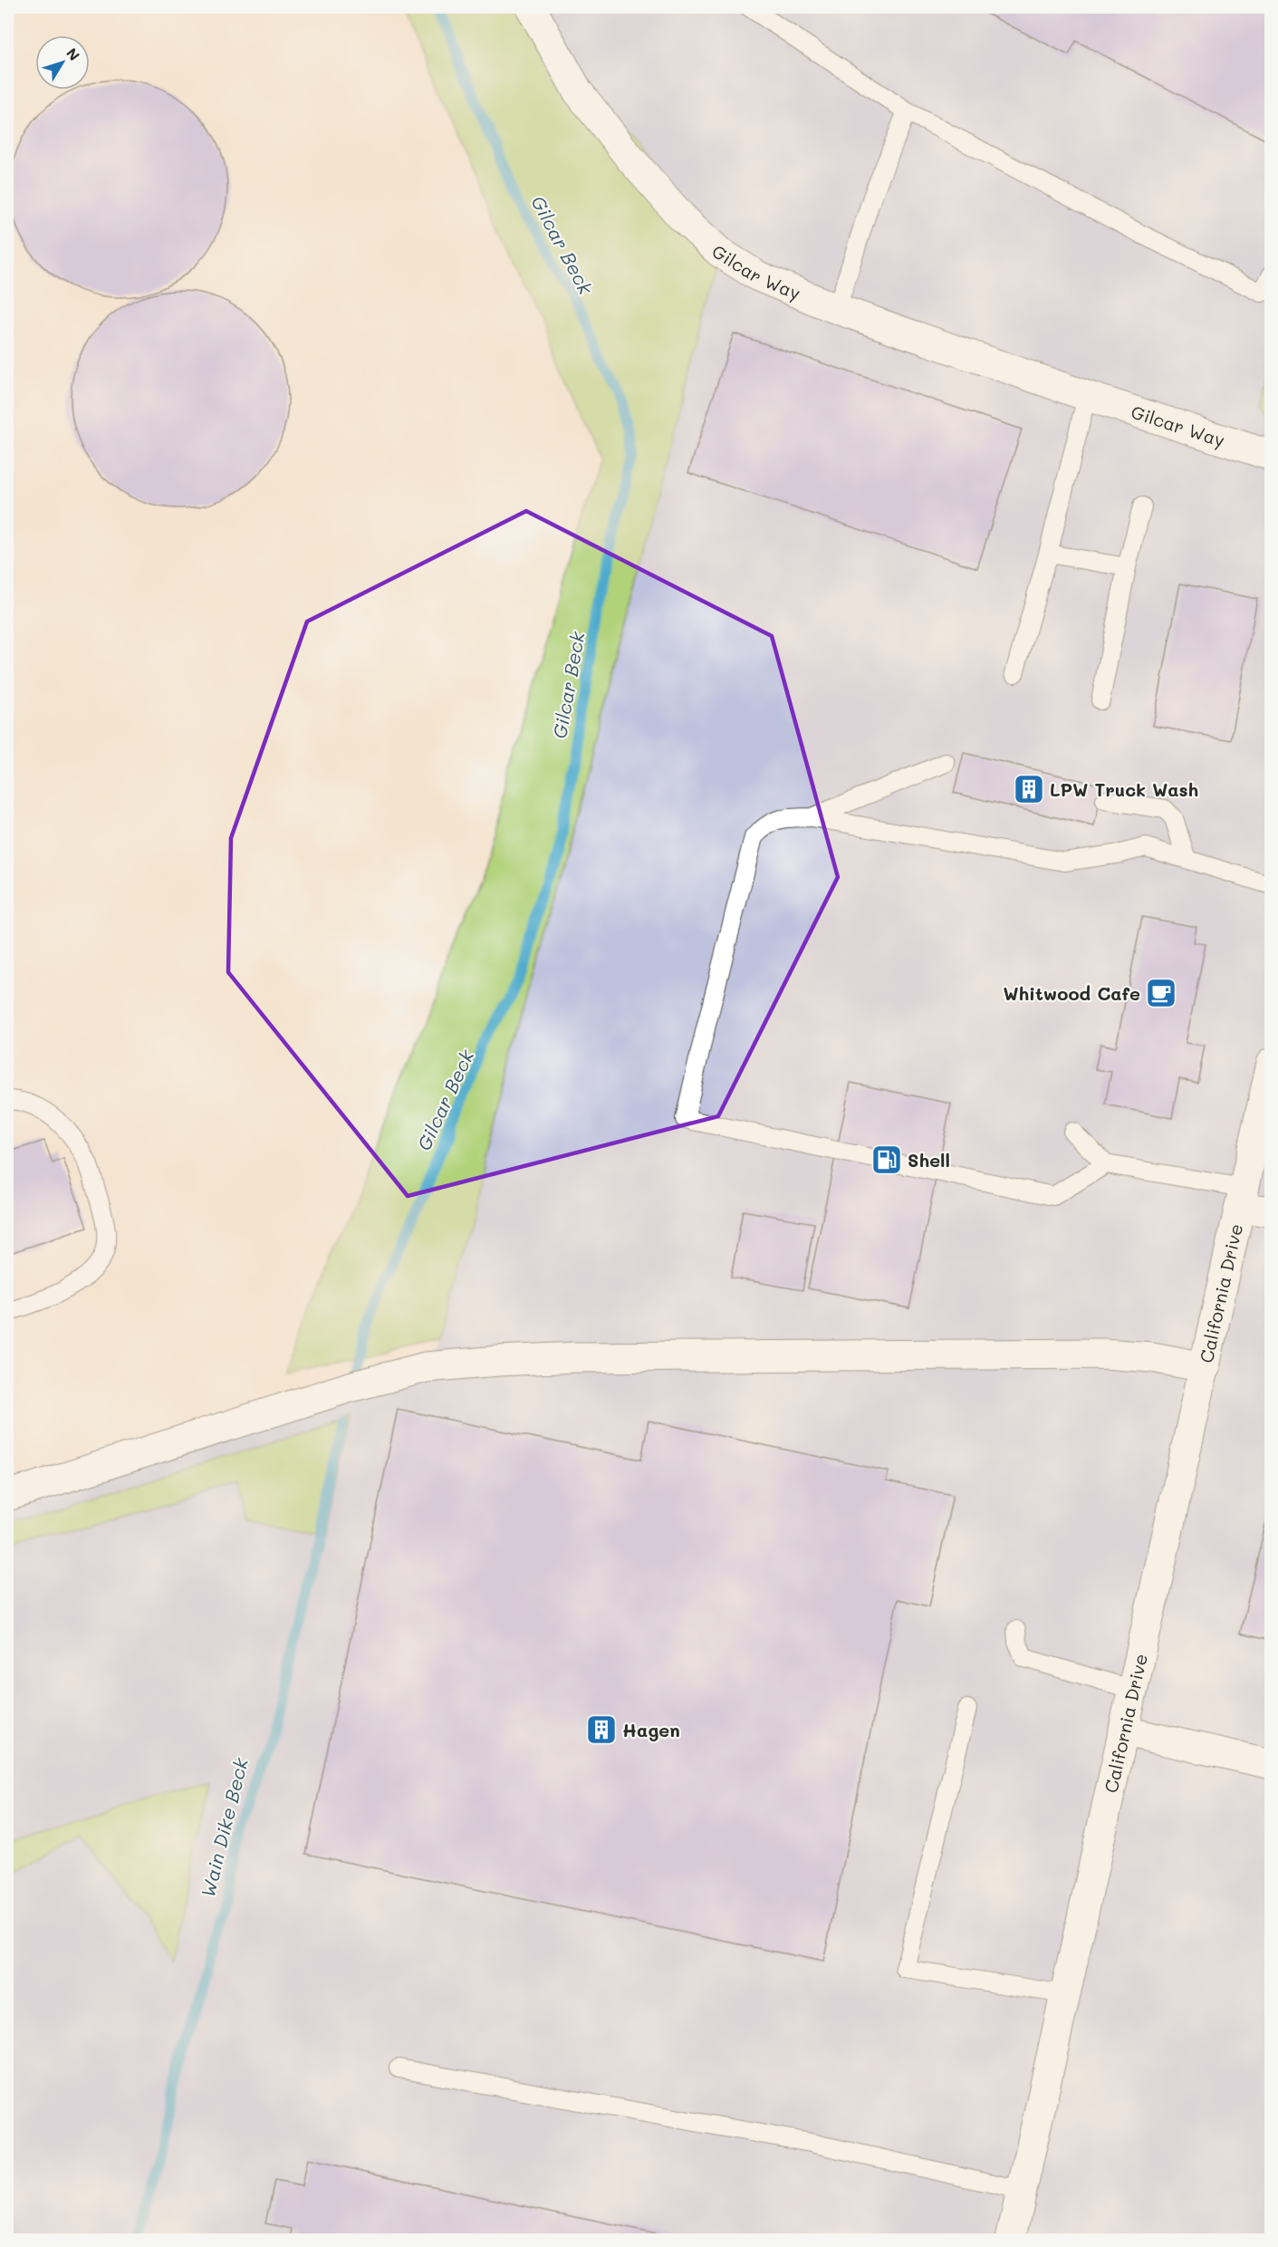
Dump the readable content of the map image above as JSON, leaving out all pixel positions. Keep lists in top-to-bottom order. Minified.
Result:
{"streets":{"street":["Gilcar Way","California Drive"]},"water":["Gilcar Beck","Wain Dike Beck"],"places":{"building":["LPW Truck Wash","Hagen"],"cafe":["Whitwood Cafe"],"fuel station":["Shell"]},"north":"top right"}
